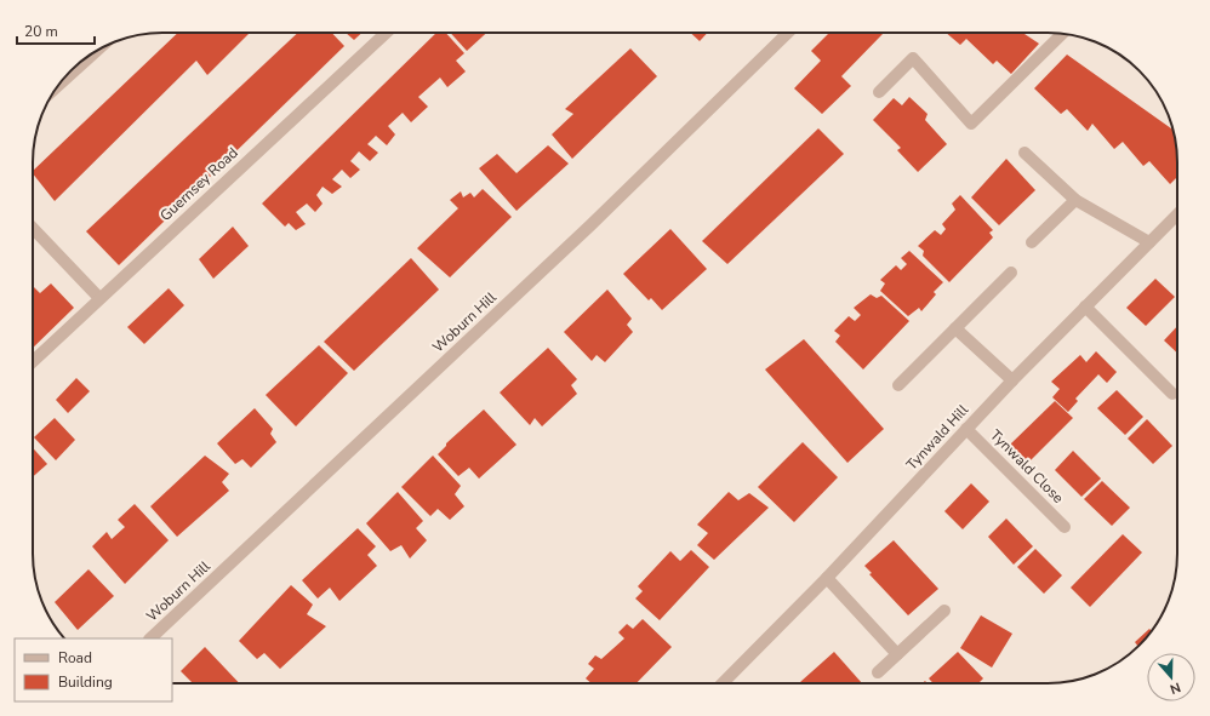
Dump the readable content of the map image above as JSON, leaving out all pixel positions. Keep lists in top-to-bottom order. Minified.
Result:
{"streets":{"street":["Guernsey Road","Woburn Hill","Tynwald Hill","Tynwald Close"]},"crossings":[["Tynwald Hill","Tynwald Close"]],"legend":["Road","Building"],"scale_bar":"20 m","north":"bottom"}
